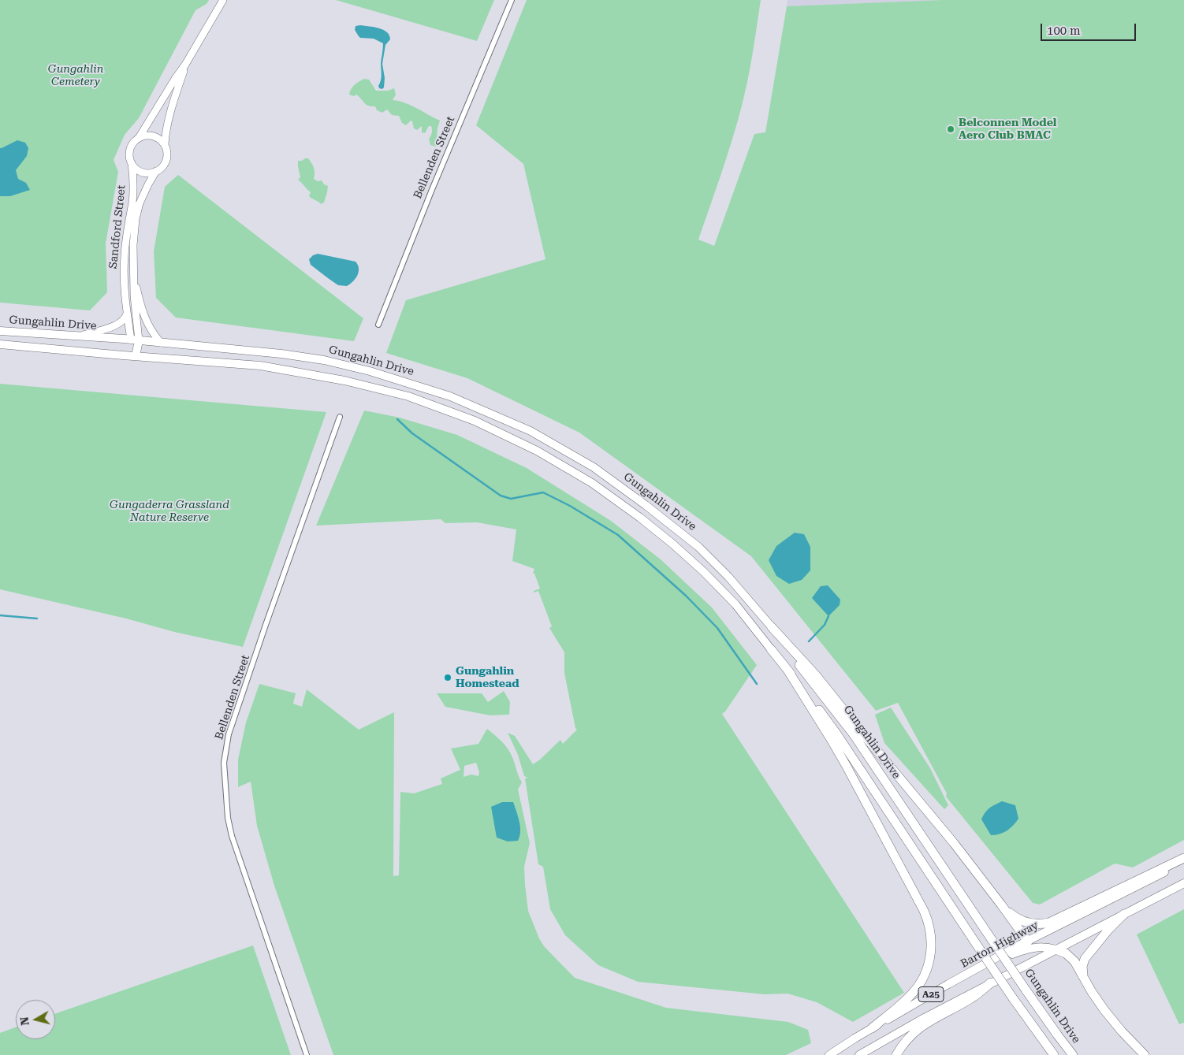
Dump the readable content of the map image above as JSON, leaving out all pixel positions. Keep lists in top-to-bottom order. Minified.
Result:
{"streets":{"highway":["Gungahlin Drive"],"main road":["Sandford Street","Barton Highway","A25"],"street":["Bellenden Street"]},"crossings":[["Sandford Street","Gungahlin Drive"]],"parks":["Gungahlin Cemetery","Gungaderra Grassland Nature Reserve"],"places":["Belconnen Model Aero Club BMAC","Gungahlin Homestead"],"scale_bar":"100 m","north":"left"}
